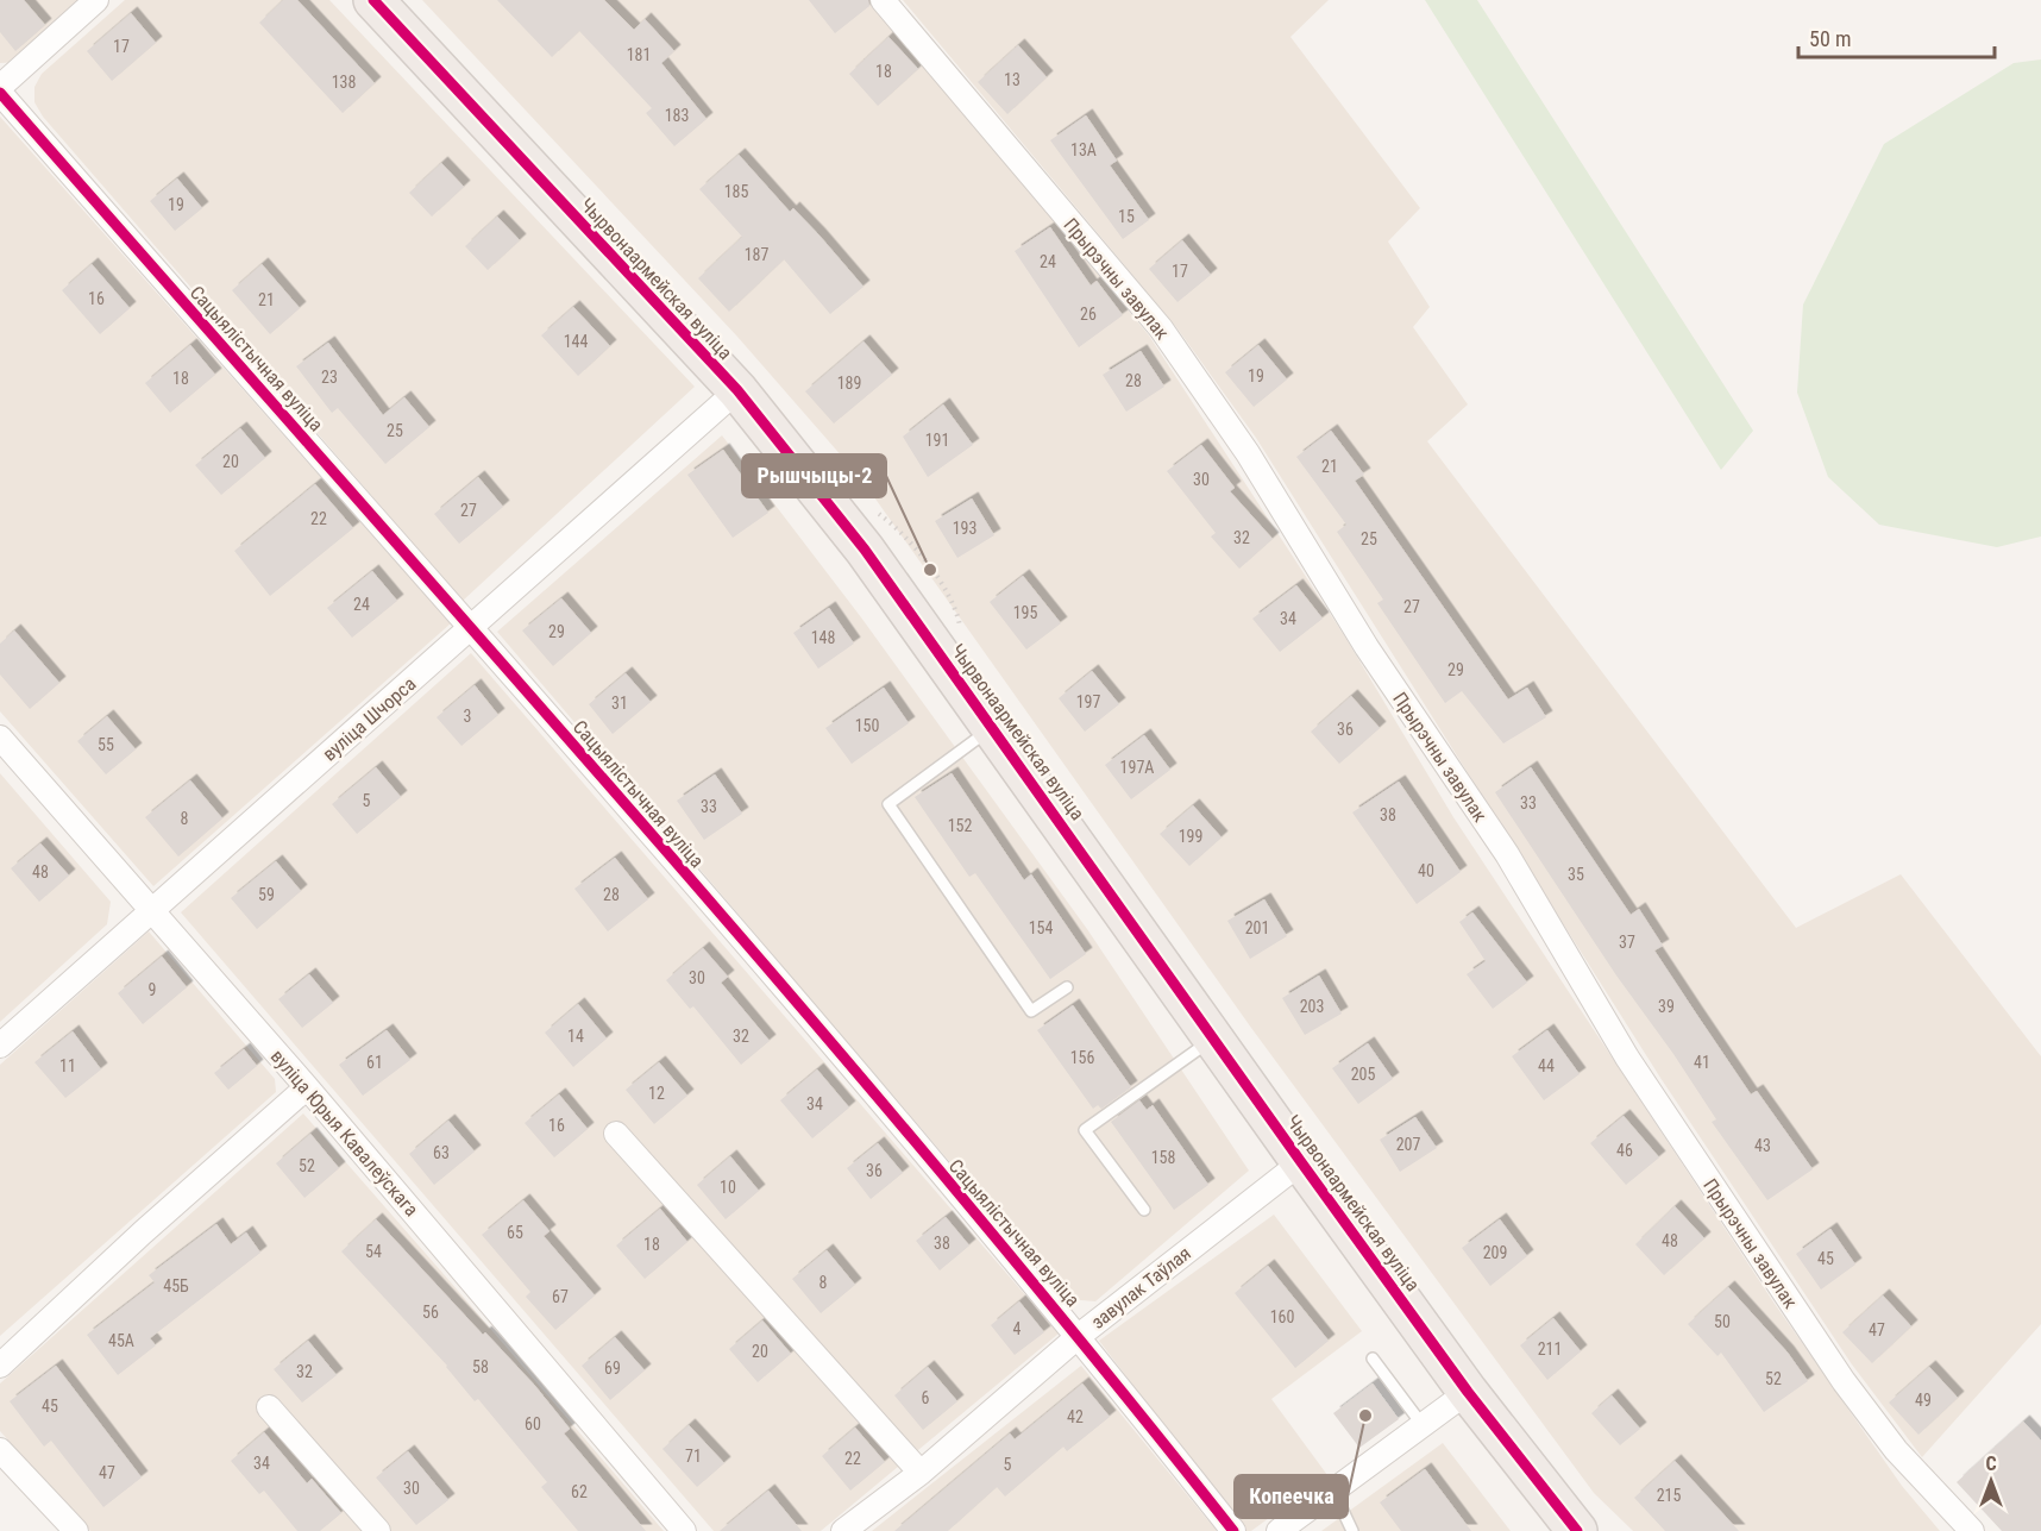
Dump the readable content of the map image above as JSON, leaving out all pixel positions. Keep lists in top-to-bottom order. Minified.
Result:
{"streets":{"highway":["Чырвонаармейская вуліца"],"street":["Прырэчны завулак","Сацыялістычная вуліца","вуліца Шчорса","вуліца Юрыя Кавалеўскага","завулак Таўлая"]},"crossings":[["Чырвонаармейская вуліца","вуліца Шчорса"],["Чырвонаармейская вуліца","завулак Таўлая"],["Сацыялістычная вуліца","вуліца Шчорса"],["Сацыялістычная вуліца","завулак Таўлая"],["вуліца Шчорса","вуліца Юрыя Кавалеўскага"]],"places":["Рышчыцы-2","Копеечка"],"house_numbers":["17","181","18","13","138","183","13А","185","19","15","187","24","17","16","21","26","144","19","23","18","28","189","25","191","20","21","30","27","22","193","32","25","24","27","195","34","29","148","29","197","31","3","150","36","55","197А","5","33","33","38","8","152","199","40","48","35","59","28","154","201","37","30","9","203","39","14","32","156","61","41","11","44","205","12","34","16","207","43","46","63","158","52","36","10","65","48","38","18","54","209","45","8","45Б","67","56","160","50","4","47","45А","211","20","58","69","32","52","6","49","45","42","60","71","22","34","5","47","30","62","215"],"scale_bar":"50 m","north":"top"}
